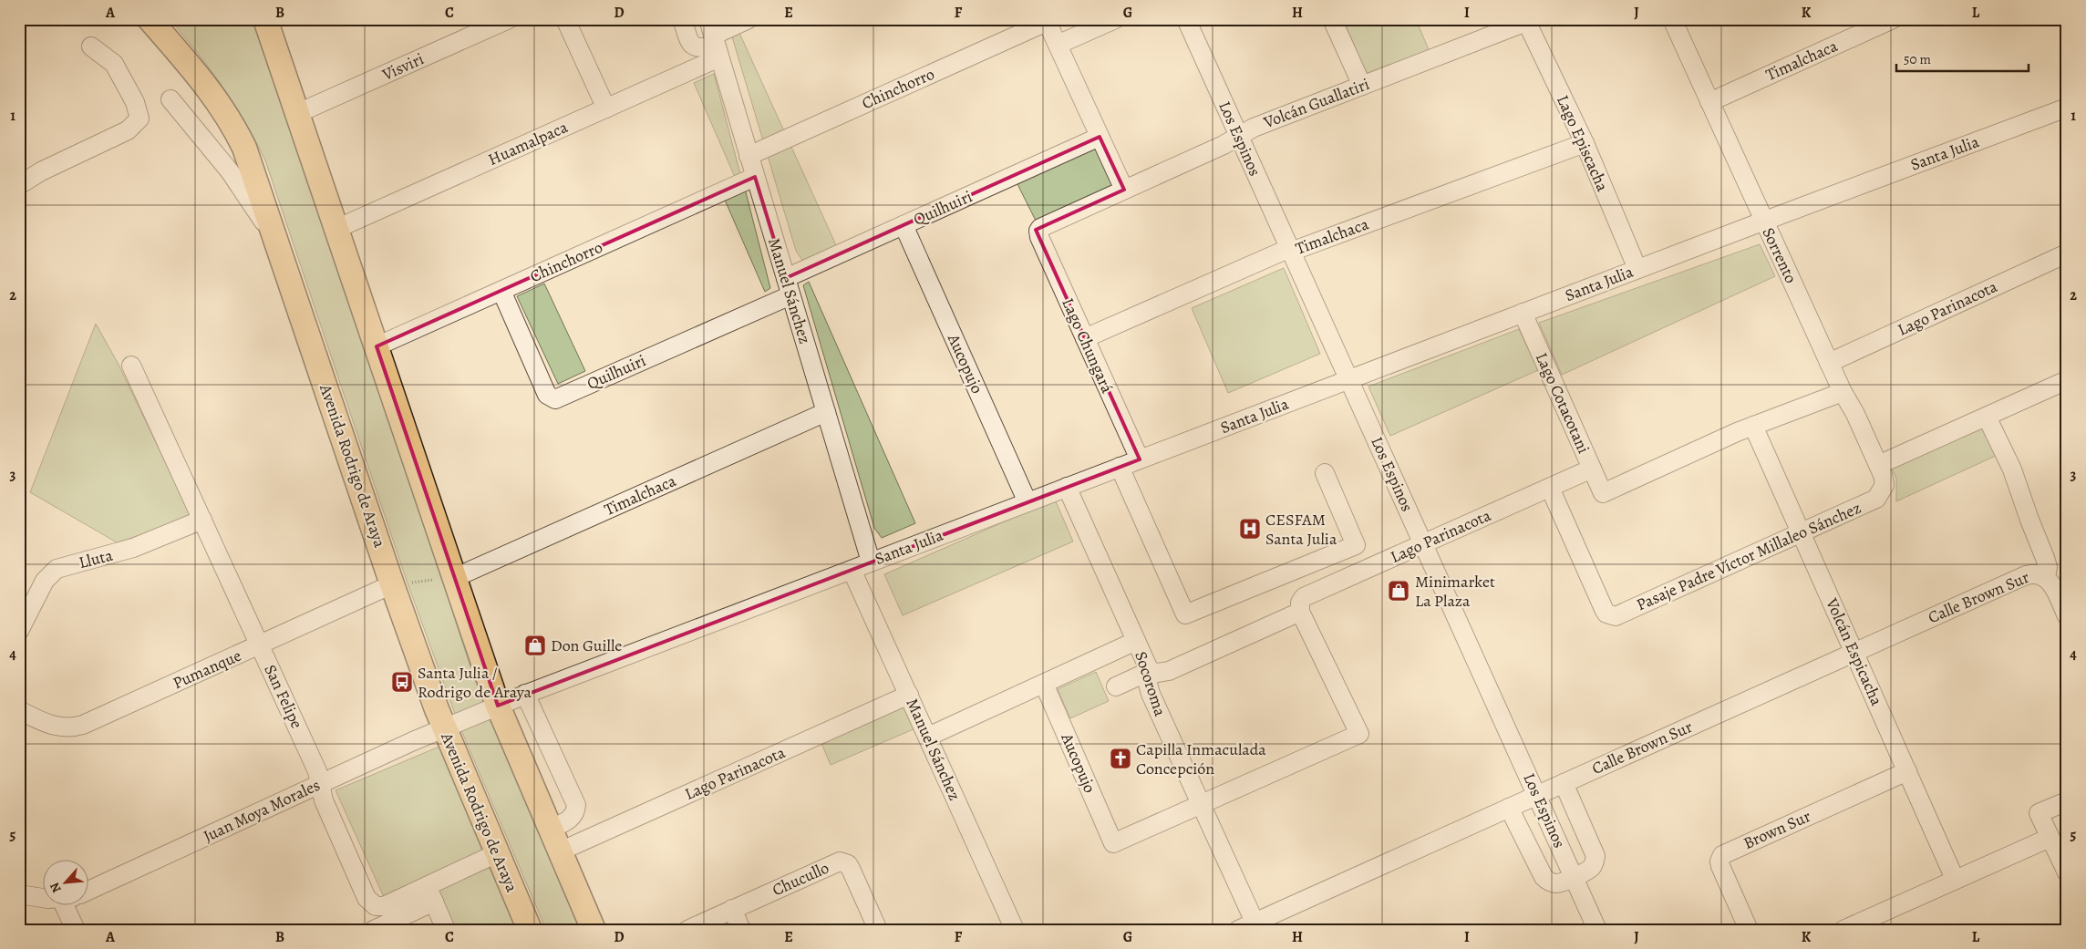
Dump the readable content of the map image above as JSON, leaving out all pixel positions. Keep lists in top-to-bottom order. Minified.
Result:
{"streets":{"main road":["Avenida Rodrigo de Araya"],"street":["Timalchaca","Visviri","Chinchorro","Volcán Guallatiri","Los Espinos","Huamalpaca","Lago Episcacha","Santa Julia","Quilhuiri","Sorrento","Manuel Sánchez","Lago Parinacota","Lago Chungará","Aucopujo","Lago Cotacotani","Pasaje Padre Víctor Millaleo Sánchez","Lluta","Calle Brown Sur","Volcán Espicacha","Pumanque","Socoroma","San Felipe","Juan Moya Morales","Brown Sur","Chucullo"]},"crossings":[["Timalchaca","Los Espinos"],["Timalchaca","Lago Episcacha"],["Timalchaca","Sorrento"],["Timalchaca","Manuel Sánchez"],["Timalchaca","Lago Chungará"],["Chinchorro","Quilhuiri"],["Chinchorro","Manuel Sánchez"],["Volcán Guallatiri","Los Espinos"],["Volcán Guallatiri","Lago Episcacha"],["Volcán Guallatiri","Lago Chungará"],["Los Espinos","Santa Julia"],["Los Espinos","Lago Parinacota"],["Los Espinos","Calle Brown Sur"],["Huamalpaca","Manuel Sánchez"],["Lago Episcacha","Santa Julia"],["Santa Julia","Sorrento"],["Santa Julia","Manuel Sánchez"],["Santa Julia","Lago Chungará"],["Santa Julia","Aucopujo"],["Santa Julia","Lago Cotacotani"],["Santa Julia","Avenida Rodrigo de Araya"],["Santa Julia","Socoroma"],["Santa Julia","Juan Moya Morales"],["Quilhuiri","Manuel Sánchez"],["Quilhuiri","Aucopujo"],["Sorrento","Lago Parinacota"],["Sorrento","Pasaje Padre Víctor Millaleo Sánchez"],["Manuel Sánchez","Lago Parinacota"],["Lago Parinacota","Lago Cotacotani"],["Lago Parinacota","Pasaje Padre Víctor Millaleo Sánchez"],["Aucopujo","Socoroma"],["Lago Cotacotani","Volcán Espicacha"],["Avenida Rodrigo de Araya","Pumanque"],["Avenida Rodrigo de Araya","San Felipe"],["Avenida Rodrigo de Araya","Juan Moya Morales"],["Pasaje Padre Víctor Millaleo Sánchez","Volcán Espicacha"],["Lluta","San Felipe"],["Calle Brown Sur","Volcán Espicacha"],["Calle Brown Sur","Socoroma"],["Volcán Espicacha","Brown Sur"],["Pumanque","San Felipe"],["San Felipe","Juan Moya Morales"]],"places":{"hospital":["CESFAM Santa Julia"],"shop":["Minimarket La Plaza","Don Guille"],"bus stop":["Santa Julia / Rodrigo de Araya"],"church":["Capilla Inmaculada Concepción"]},"scale_bar":"50 m","north":"bottom left","grid":{"columns":["A","B","C","D","E","F","G","H","I","J","K","L"],"rows":["1","2","3","4","5"]}}
